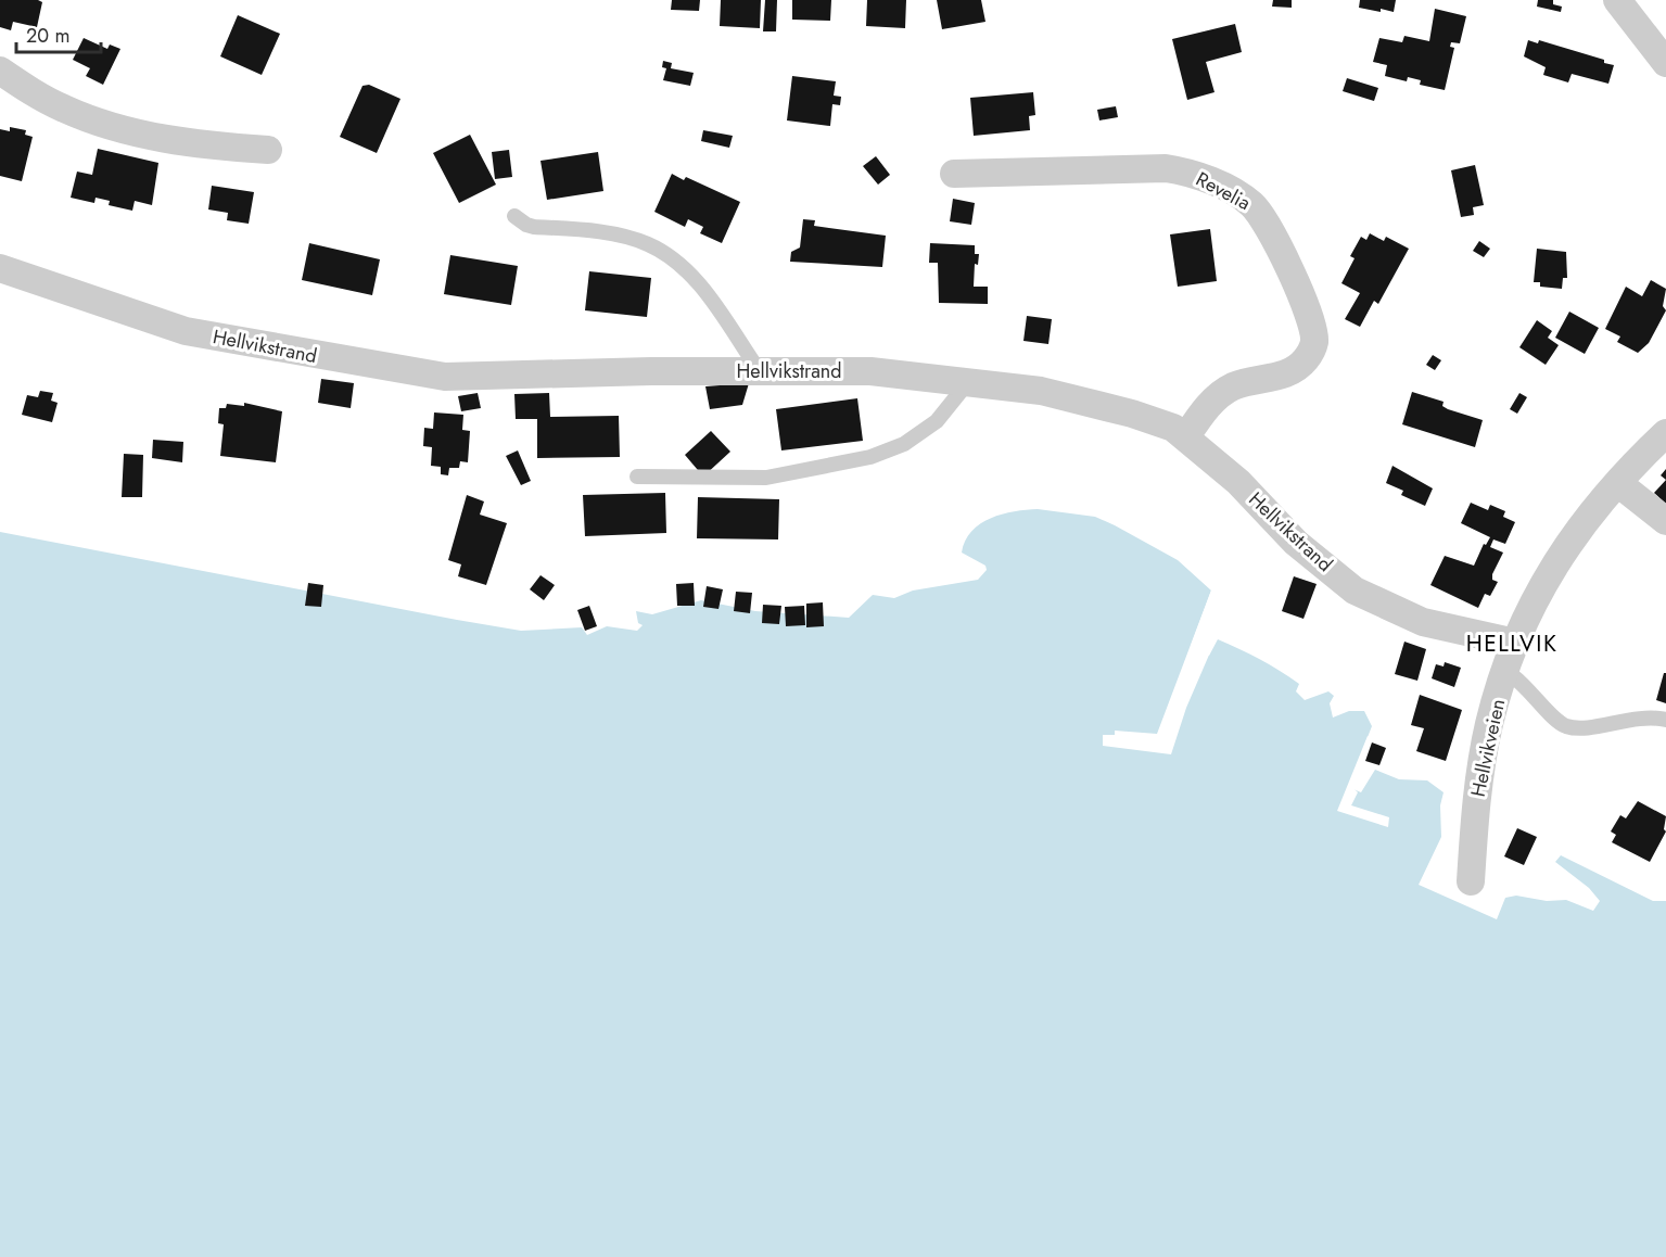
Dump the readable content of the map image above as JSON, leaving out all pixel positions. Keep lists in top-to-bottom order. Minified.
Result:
{"streets":{"street":["Revelia","Hellvikstrand","Hellvikveien"]},"crossings":[["Revelia","Hellvikstrand"],["Hellvikstrand","Hellvikveien"]],"districts":["HELLVIK"],"scale_bar":"20 m"}
